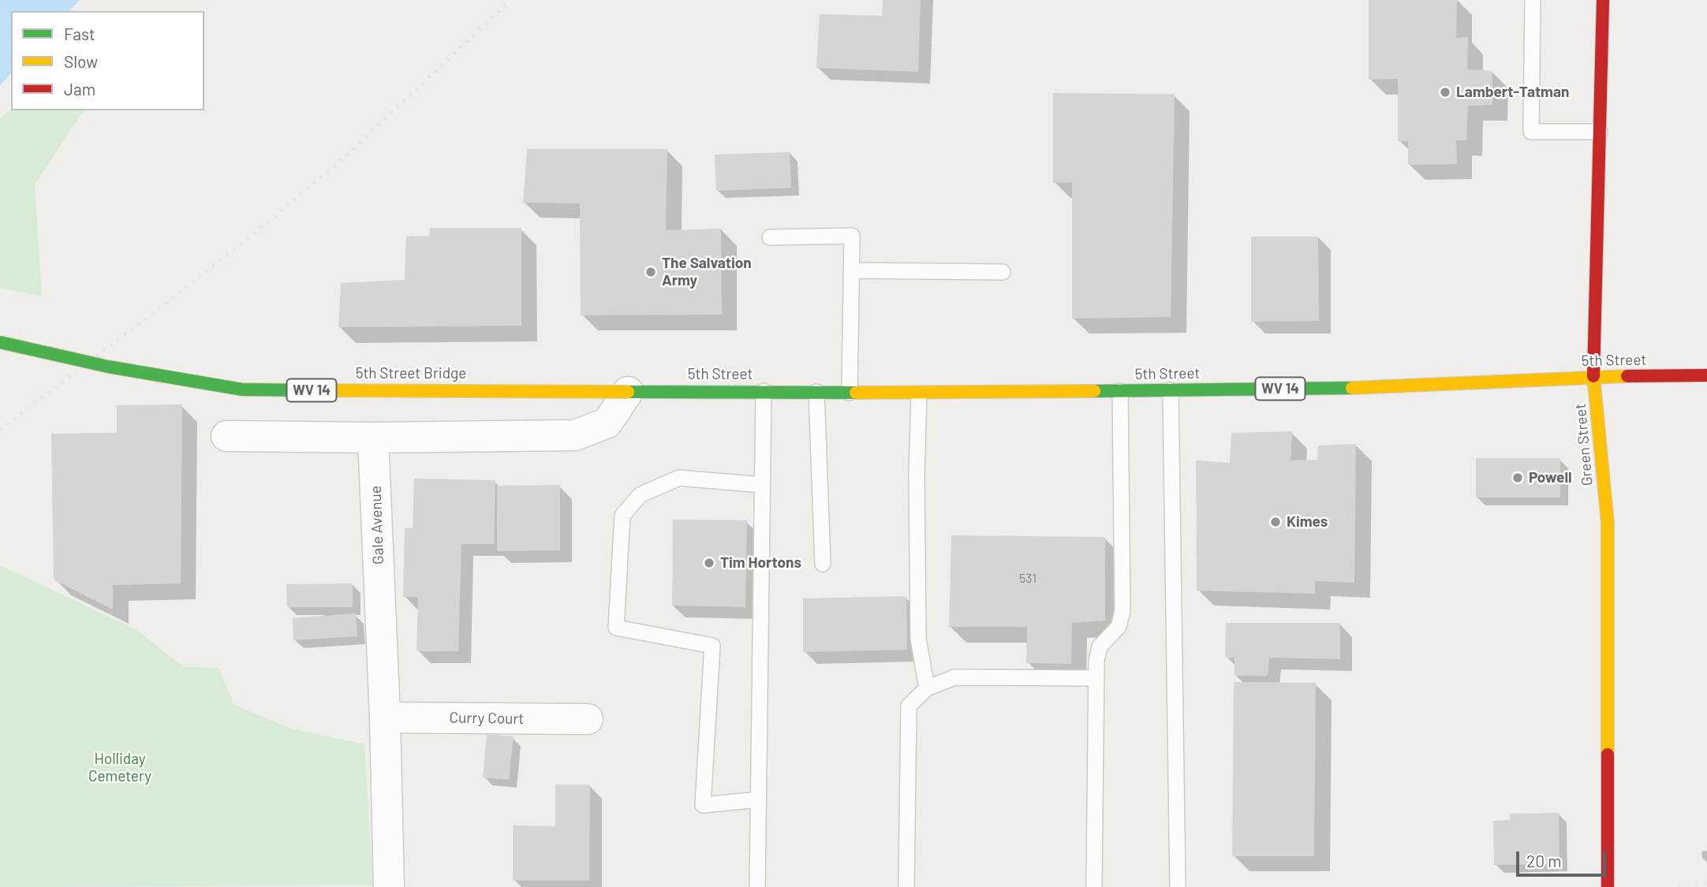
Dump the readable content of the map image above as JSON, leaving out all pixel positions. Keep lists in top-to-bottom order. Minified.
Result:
{"streets":{"main road":["5th Street","5th Street Bridge","WV 14","Green Street"],"street":["Gale Avenue","Curry Court"]},"crossings":[["5th Street","5th Street Bridge"],["5th Street","Green Street"],["Gale Avenue","Curry Court"]],"parks":["Holliday Cemetery"],"places":["Lambert-Tatman","The Salvation Army","Powell","Kimes","Tim Hortons"],"house_numbers":["531"],"legend":["Fast","Slow","Jam"],"scale_bar":"20 m"}
